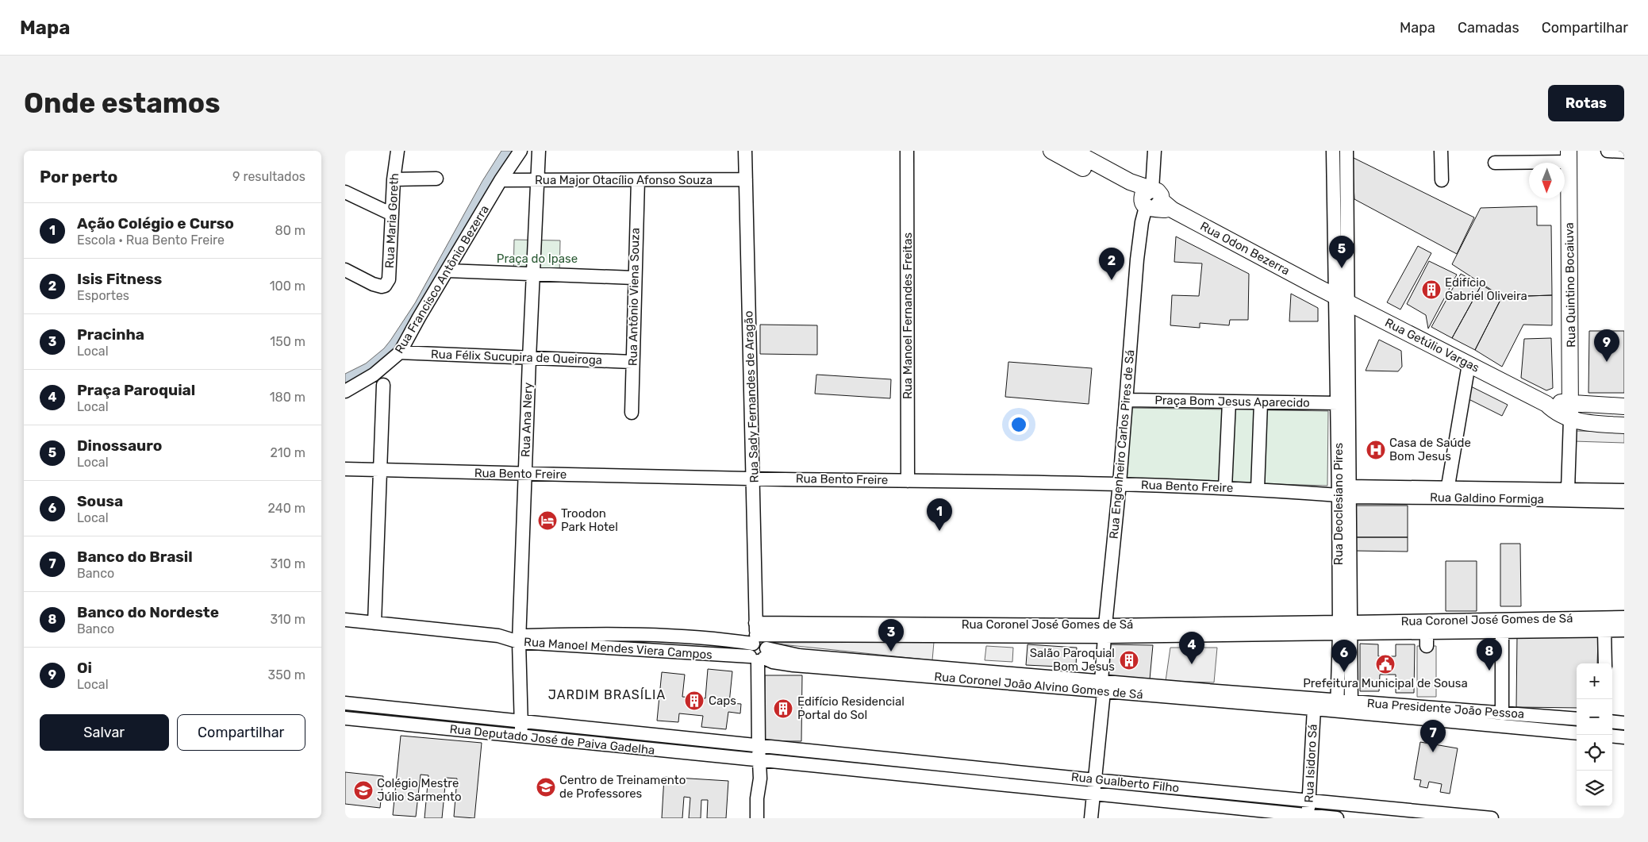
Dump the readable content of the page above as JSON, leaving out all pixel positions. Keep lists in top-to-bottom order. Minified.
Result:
{"streets":{"main road":["Rua Odon Bezerra","Rua Quintino Bocaiuva","Rua Getúlio Vargas"],"street":["Rua Major Otacílio Afonso Souza","Rua Maria Goreth","Rua Francisco Antônio Bezerra","Rua Antônio Viena Souza","Rua Manoel Fernandes Freitas","Rua Félix Sucupira de Queiroga","Rua Sady Fernandes de Aragão","Praça Bom Jesus Aparecido","Rua Ana Nery","Rua Engenheiro Carlos Pires de Sá","Rua Bento Freire","Rua Galdino Formiga","Rua Deoclesiano Pires","Rua Coronel José Gomes de Sá","Rua Manoel Mendes Viera Campos","Rua Coronel João Alvino Gomes de Sá","Rua Presidente João Pessoa","Rua Deputado José de Paiva Gadelha","Rua Isidoro Sá","Rua Gualberto Filho"]},"crossings":[["Rua Major Otacílio Afonso Souza","Rua Francisco Antônio Bezerra"],["Rua Major Otacílio Afonso Souza","Rua Antônio Viena Souza"],["Rua Major Otacílio Afonso Souza","Rua Sady Fernandes de Aragão"],["Rua Major Otacílio Afonso Souza","Rua Ana Nery"],["Rua Odon Bezerra","Rua Getúlio Vargas"],["Rua Odon Bezerra","Rua Engenheiro Carlos Pires de Sá"],["Rua Francisco Antônio Bezerra","Rua Félix Sucupira de Queiroga"],["Rua Quintino Bocaiuva","Rua Getúlio Vargas"],["Rua Antônio Viena Souza","Rua Félix Sucupira de Queiroga"],["Rua Manoel Fernandes Freitas","Rua Bento Freire"],["Rua Getúlio Vargas","Rua Deoclesiano Pires"],["Rua Félix Sucupira de Queiroga","Rua Ana Nery"],["Rua Sady Fernandes de Aragão","Rua Bento Freire"],["Rua Sady Fernandes de Aragão","Rua Coronel José Gomes de Sá"],["Rua Sady Fernandes de Aragão","Rua Manoel Mendes Viera Campos"],["Rua Sady Fernandes de Aragão","Rua Coronel João Alvino Gomes de Sá"],["Rua Sady Fernandes de Aragão","Rua Deputado José de Paiva Gadelha"],["Rua Sady Fernandes de Aragão","Rua Gualberto Filho"],["Praça Bom Jesus Aparecido","Rua Engenheiro Carlos Pires de Sá"],["Praça Bom Jesus Aparecido","Rua Deoclesiano Pires"],["Rua Ana Nery","Rua Bento Freire"],["Rua Ana Nery","Rua Manoel Mendes Viera Campos"],["Rua Ana Nery","Rua Deputado José de Paiva Gadelha"],["Rua Engenheiro Carlos Pires de Sá","Rua Bento Freire"],["Rua Engenheiro Carlos Pires de Sá","Rua Coronel José Gomes de Sá"],["Rua Engenheiro Carlos Pires de Sá","Rua Coronel João Alvino Gomes de Sá"],["Rua Engenheiro Carlos Pires de Sá","Rua Gualberto Filho"],["Rua Bento Freire","Rua Galdino Formiga"],["Rua Bento Freire","Rua Deoclesiano Pires"],["Rua Galdino Formiga","Rua Deoclesiano Pires"],["Rua Deoclesiano Pires","Rua Coronel José Gomes de Sá"],["Rua Deoclesiano Pires","Rua Presidente João Pessoa"],["Rua Coronel José Gomes de Sá","Rua Manoel Mendes Viera Campos"],["Rua Coronel José Gomes de Sá","Rua Coronel João Alvino Gomes de Sá"],["Rua Manoel Mendes Viera Campos","Rua Coronel João Alvino Gomes de Sá"],["Rua Coronel João Alvino Gomes de Sá","Rua Presidente João Pessoa"],["Rua Coronel João Alvino Gomes de Sá","Rua Isidoro Sá"],["Rua Presidente João Pessoa","Rua Isidoro Sá"],["Rua Deputado José de Paiva Gadelha","Rua Gualberto Filho"],["Rua Isidoro Sá","Rua Gualberto Filho"]],"districts":["JARDIM BRASÍLIA"],"parks":["Praça do Ipase"],"places":{"building":["Edifício Gabriel Oliveira","Salão Paroquial Bom Jesus","Caps","Edifício Residencial Portal do Sol"],"hospital":["Casa de Saúde Bom Jesus"],"hotel":["Troodon Park Hotel"],"public building":["Prefeitura Municipal de Sousa"],"school or university":["Centro de Treinamento de Professores","Colégio Mestre Júlio Sarmento"]},"north":"bottom","page":{"header":"Mapa","nav":["Mapa","Camadas","Compartilhar"],"buttons":["Rotas",["Salvar","Compartilhar"]],"title":"Onde estamos","heading":["Por perto","9 resultados"],"list":[{"mark":"1","name":"Ação Colégio e Curso","note":"Escola · Rua Bento Freire","value":"80 m"},{"mark":"2","name":"Isis Fitness","note":"Esportes","value":"100 m"},{"mark":"3","name":"Pracinha","note":"Local","value":"150 m"},{"mark":"4","name":"Praça Paroquial","note":"Local","value":"180 m"},{"mark":"5","name":"Dinossauro","note":"Local","value":"210 m"},{"mark":"6","name":"Sousa","note":"Local","value":"240 m"},{"mark":"7","name":"Banco do Brasil","note":"Banco","value":"310 m"},{"mark":"8","name":"Banco do Nordeste","note":"Banco","value":"310 m"},{"mark":"9","name":"Oi","note":"Local","value":"350 m"}],"pins":["5","2","9","1","3","4","8","6","7"],"map_buttons":["+","−"]}}
